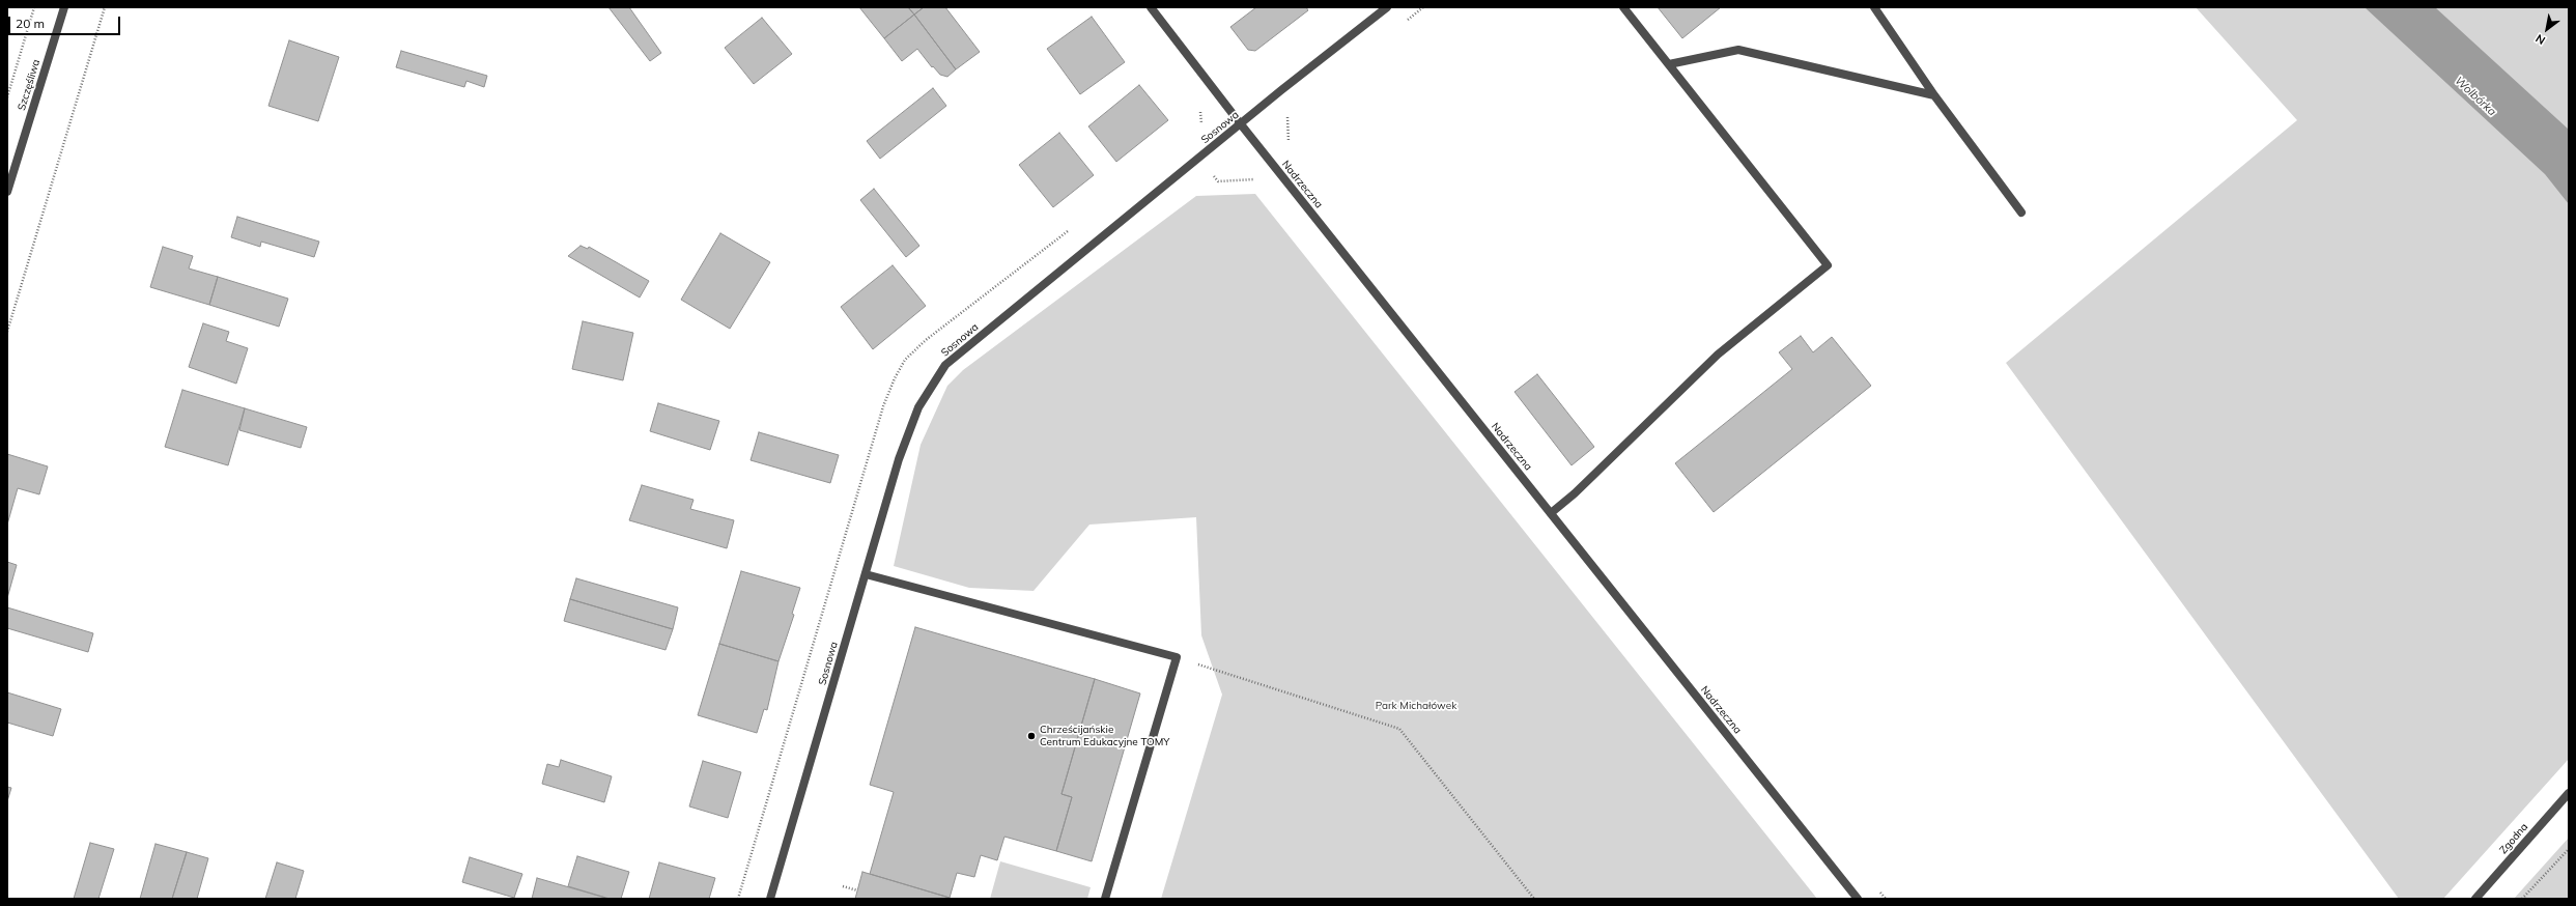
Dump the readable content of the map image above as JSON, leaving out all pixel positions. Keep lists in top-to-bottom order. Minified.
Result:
{"streets":{"street":["Szczęśliwa","Sosnowa","Nadrzeczna","Zgodna"]},"crossings":[["Sosnowa","Nadrzeczna"]],"water":["Wolbórka"],"parks":["Park Michałówek"],"places":["Chrześcijańskie Centrum Edukacyjne TOMY"],"scale_bar":"20 m","north":"bottom left"}
